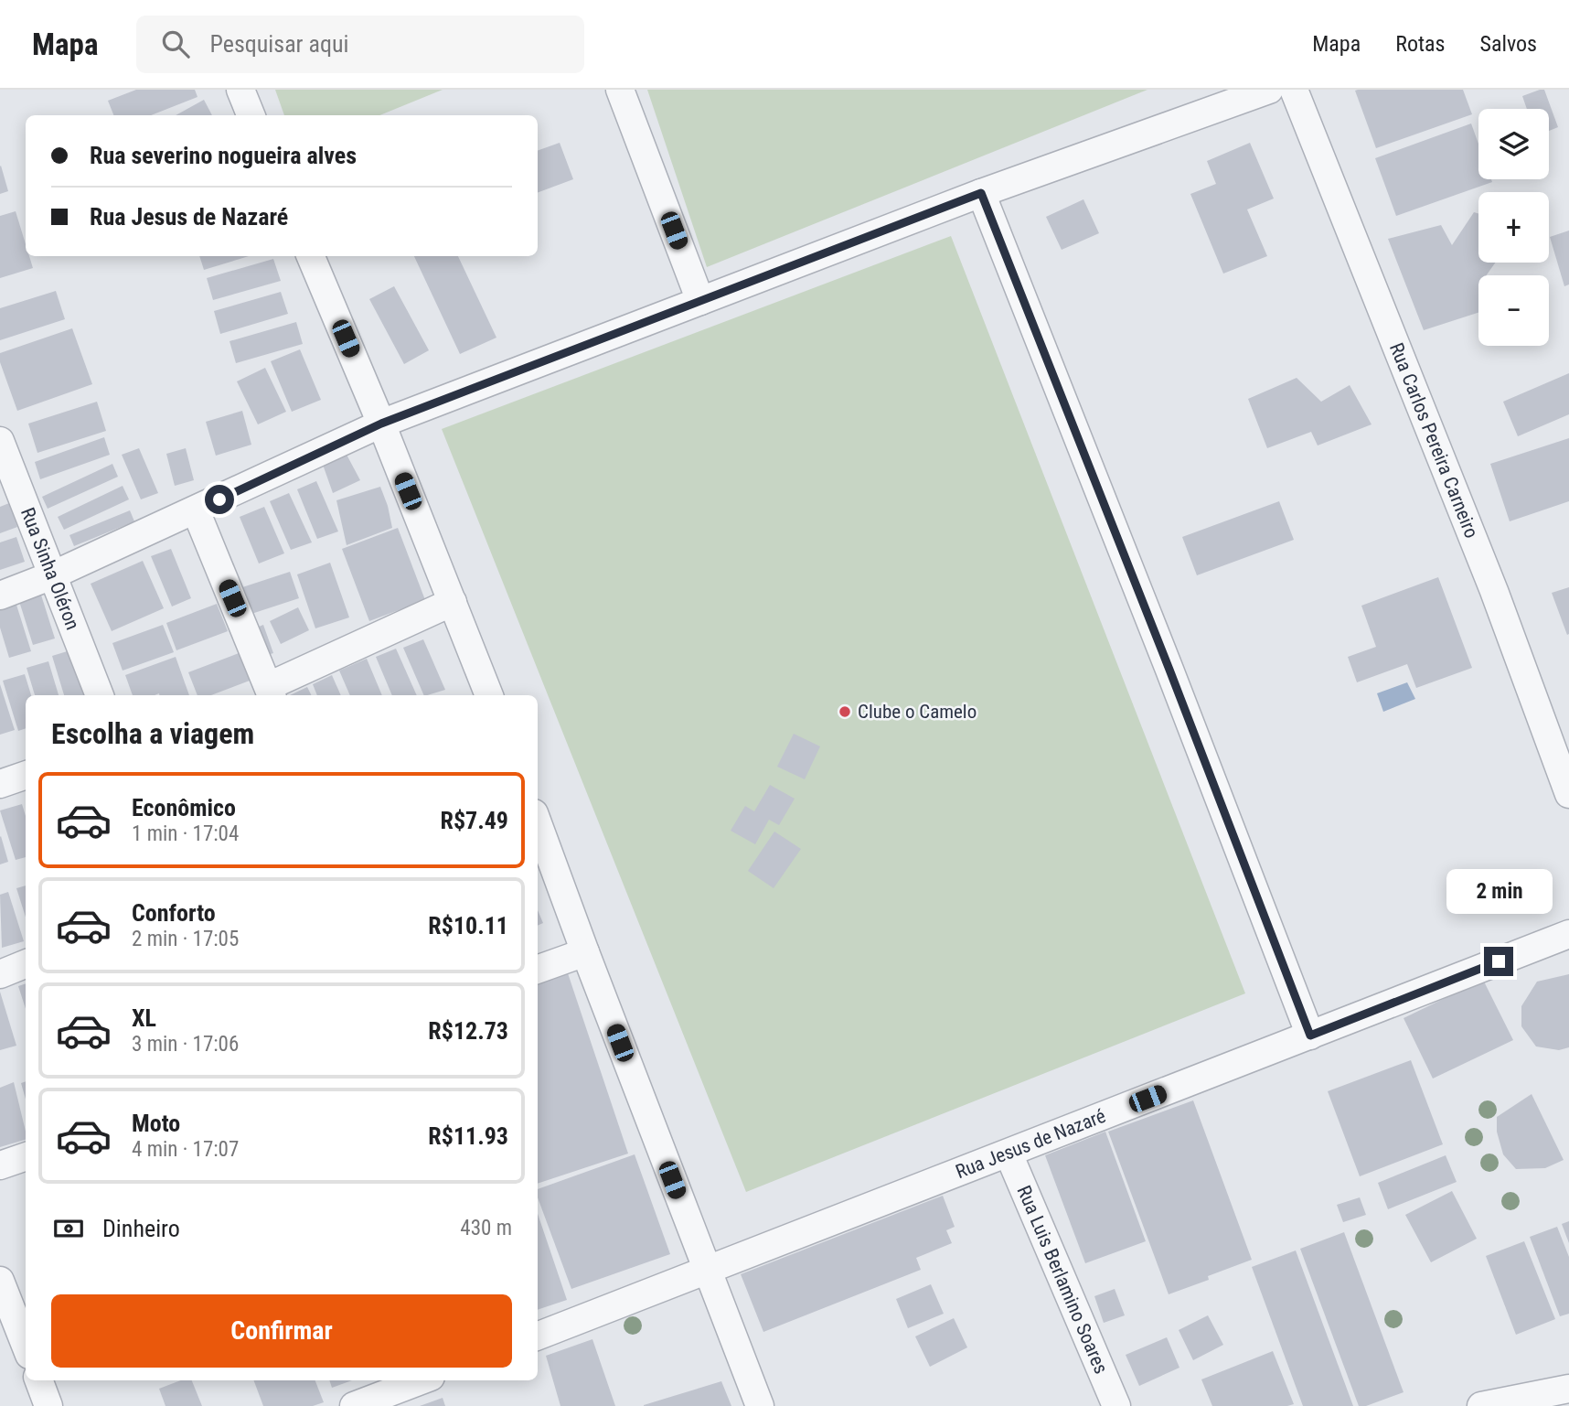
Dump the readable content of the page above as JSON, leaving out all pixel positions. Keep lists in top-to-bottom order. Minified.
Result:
{"streets":{"street":["Rua Carlos Pereira Carneiro","Rua Sinha Oléron","Rua Jesus de Nazaré","Rua Luis Berlamino Soares"]},"crossings":[["Rua Jesus de Nazaré","Rua Luis Berlamino Soares"]],"places":["Clube o Camelo"],"page":{"header":"Mapa","search":"Pesquisar aqui","nav":["Mapa","Rotas","Salvos"],"map_buttons":["+","−"],"banner":["Rua severino nogueira alves","Rua Jesus de Nazaré"],"heading":"Escolha a viagem","list":[{"name":"Econômico","note":"1 min · 17:04","value":"R$7.49"},{"name":"Conforto","note":"2 min · 17:05","value":"R$10.11"},{"name":"XL","note":"3 min · 17:06","value":"R$12.73"},{"name":"Moto","note":"4 min · 17:07","value":"R$11.93"}],"bubble":"2 min","pay":["Dinheiro","430 m"],"buttons":"Confirmar"}}
